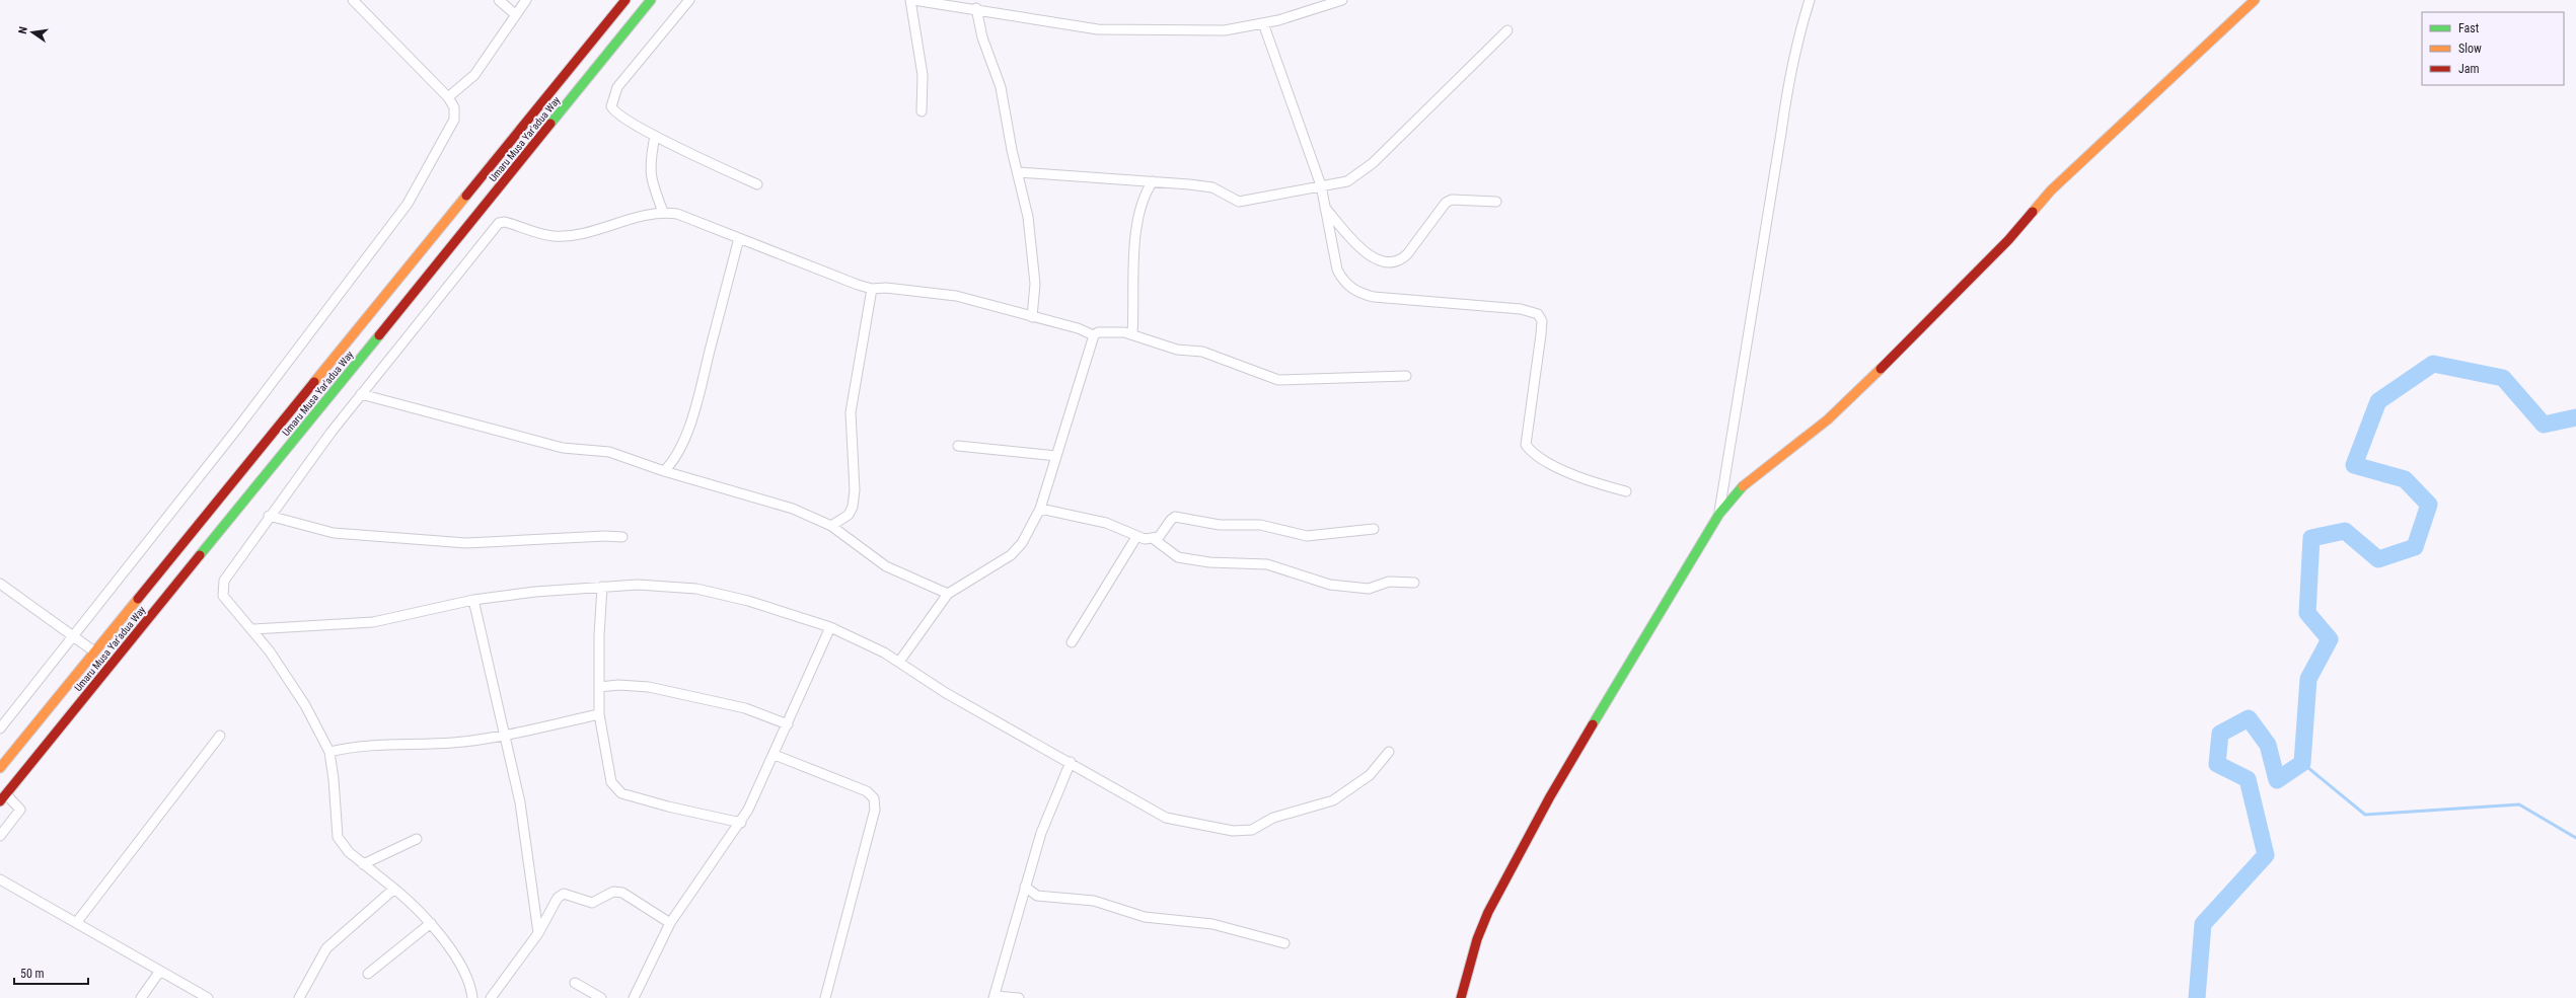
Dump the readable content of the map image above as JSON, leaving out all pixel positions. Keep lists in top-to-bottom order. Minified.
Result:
{"streets":{"main road":["Umaru Musa Yar'adua Way"]},"legend":["Fast","Slow","Jam"],"scale_bar":"50 m","north":"left"}
